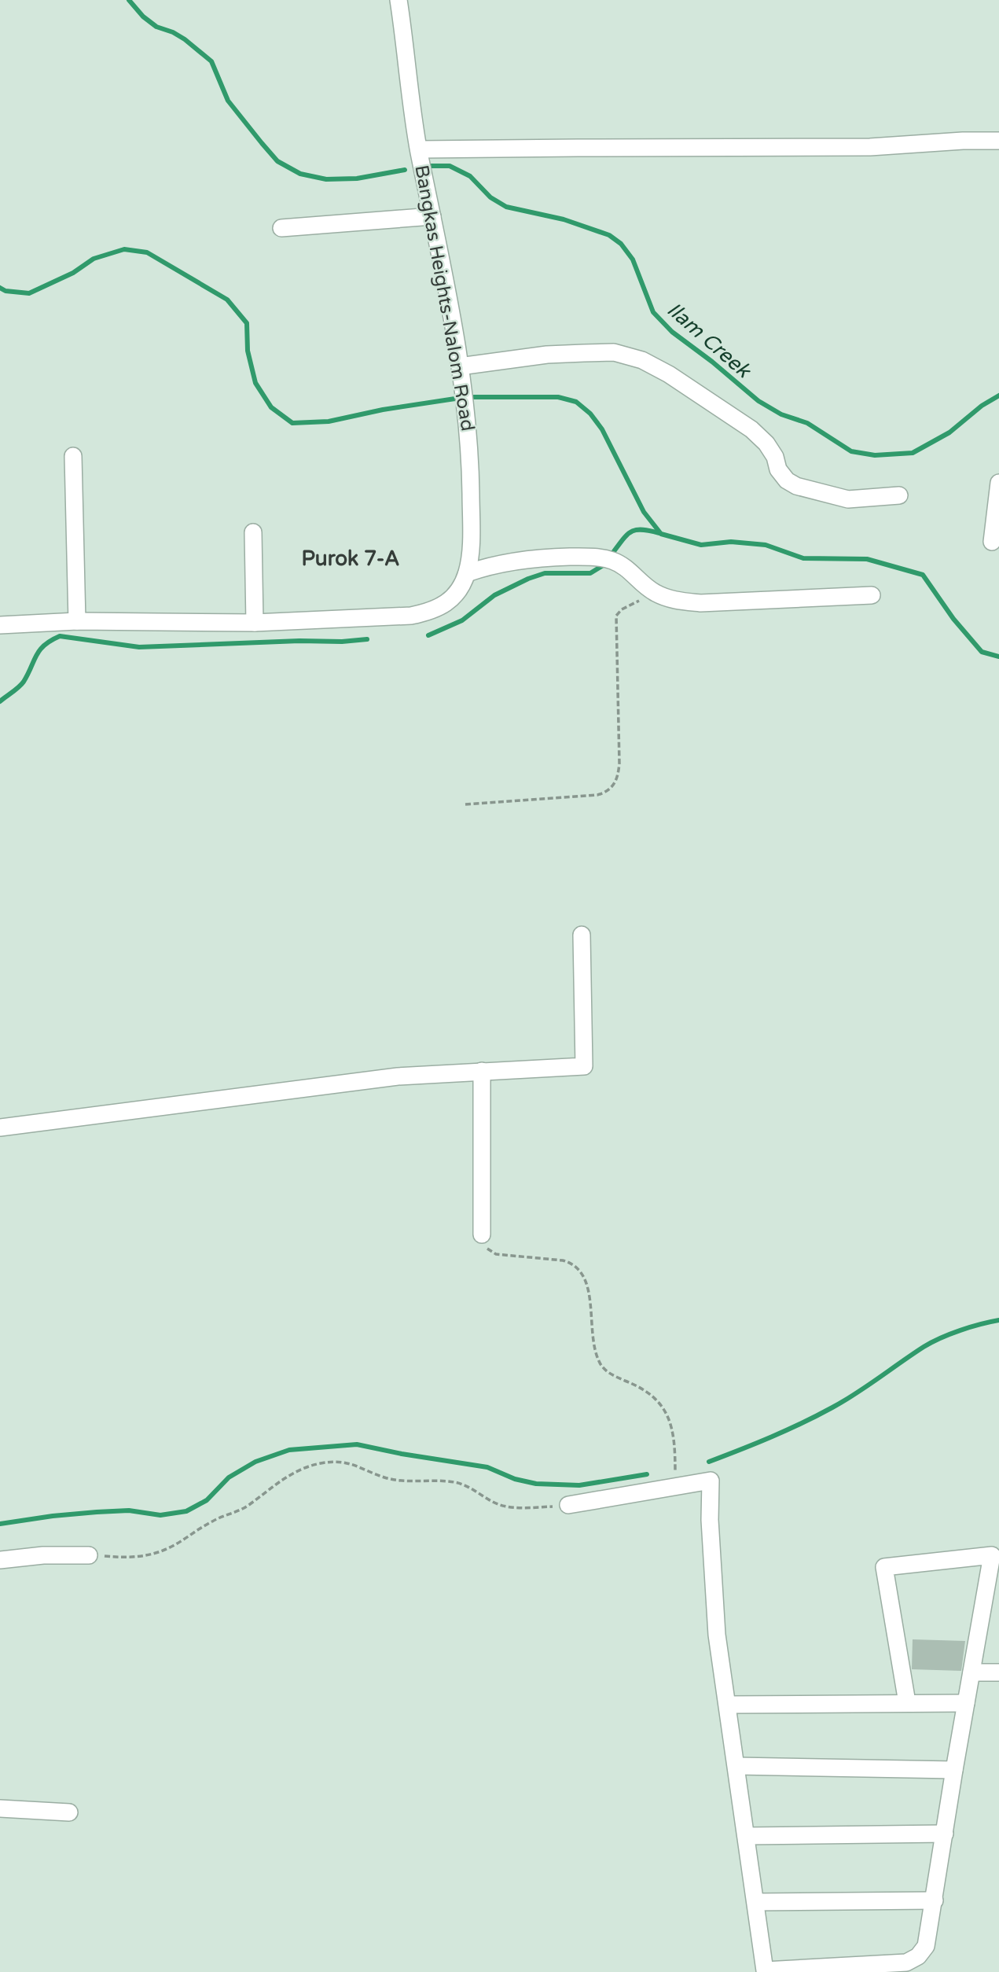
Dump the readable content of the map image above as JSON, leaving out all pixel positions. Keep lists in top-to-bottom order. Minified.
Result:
{"streets":{"street":["Bangkas Heights-Nalom Road"]},"districts":["Purok 7-A"],"water":["Ilam Creek"]}
